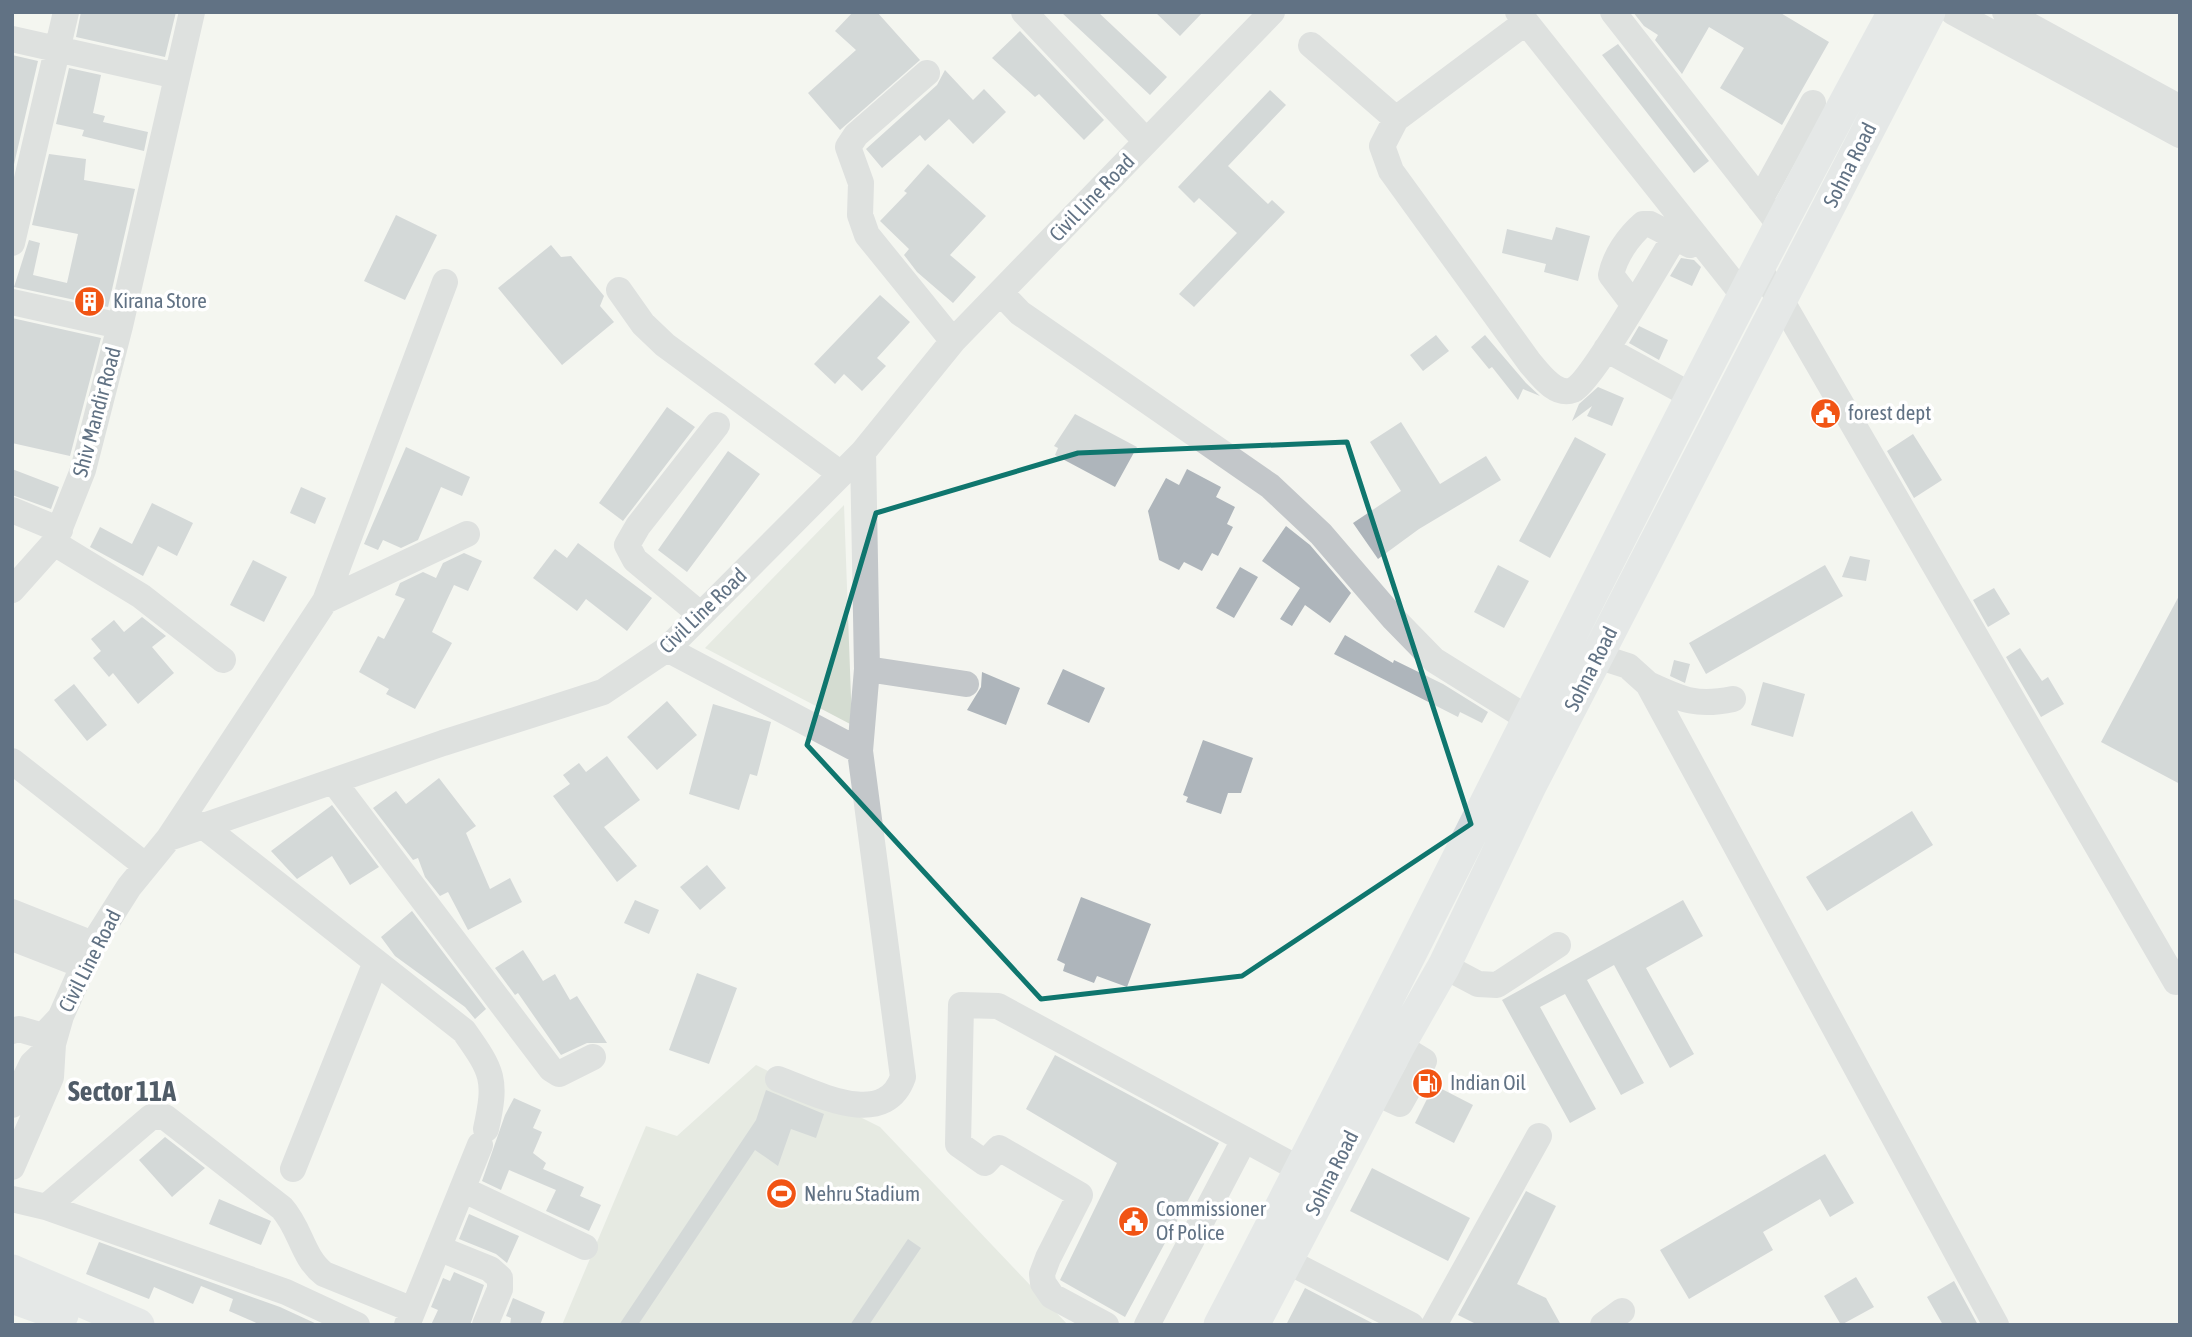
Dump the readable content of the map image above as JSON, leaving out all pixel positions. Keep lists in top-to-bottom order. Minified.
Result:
{"streets":{"main road":["Sohna Road"],"street":["Civil Line Road","Shiv Mandir Road"]},"districts":["Sector 11A"],"places":{"building":["Kirana Store"],"public building":["forest dept","Commissioner Of Police"],"fuel station":["Indian Oil"],"sports":["Nehru Stadium"]}}
